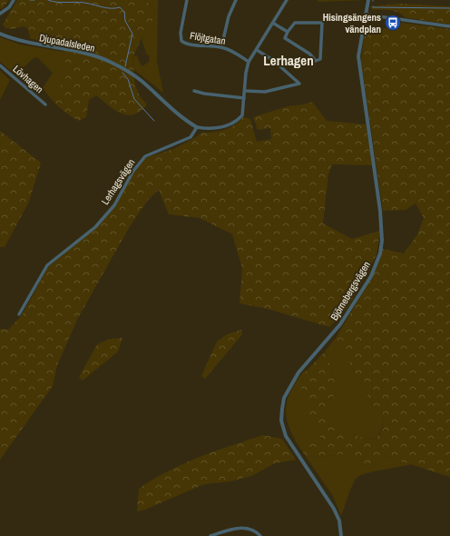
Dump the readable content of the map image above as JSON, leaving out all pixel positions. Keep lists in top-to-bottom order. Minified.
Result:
{"streets":{"street":["Flöjtgatan","Djupadalsleden","Lövhagen","Lerhagsvägen","Björnebergsvägen"]},"crossings":[["Djupadalsleden","Lerhagsvägen"]],"districts":["Lerhagen"],"places":{"bus stop":["Hisingsängens vändplan"]}}
